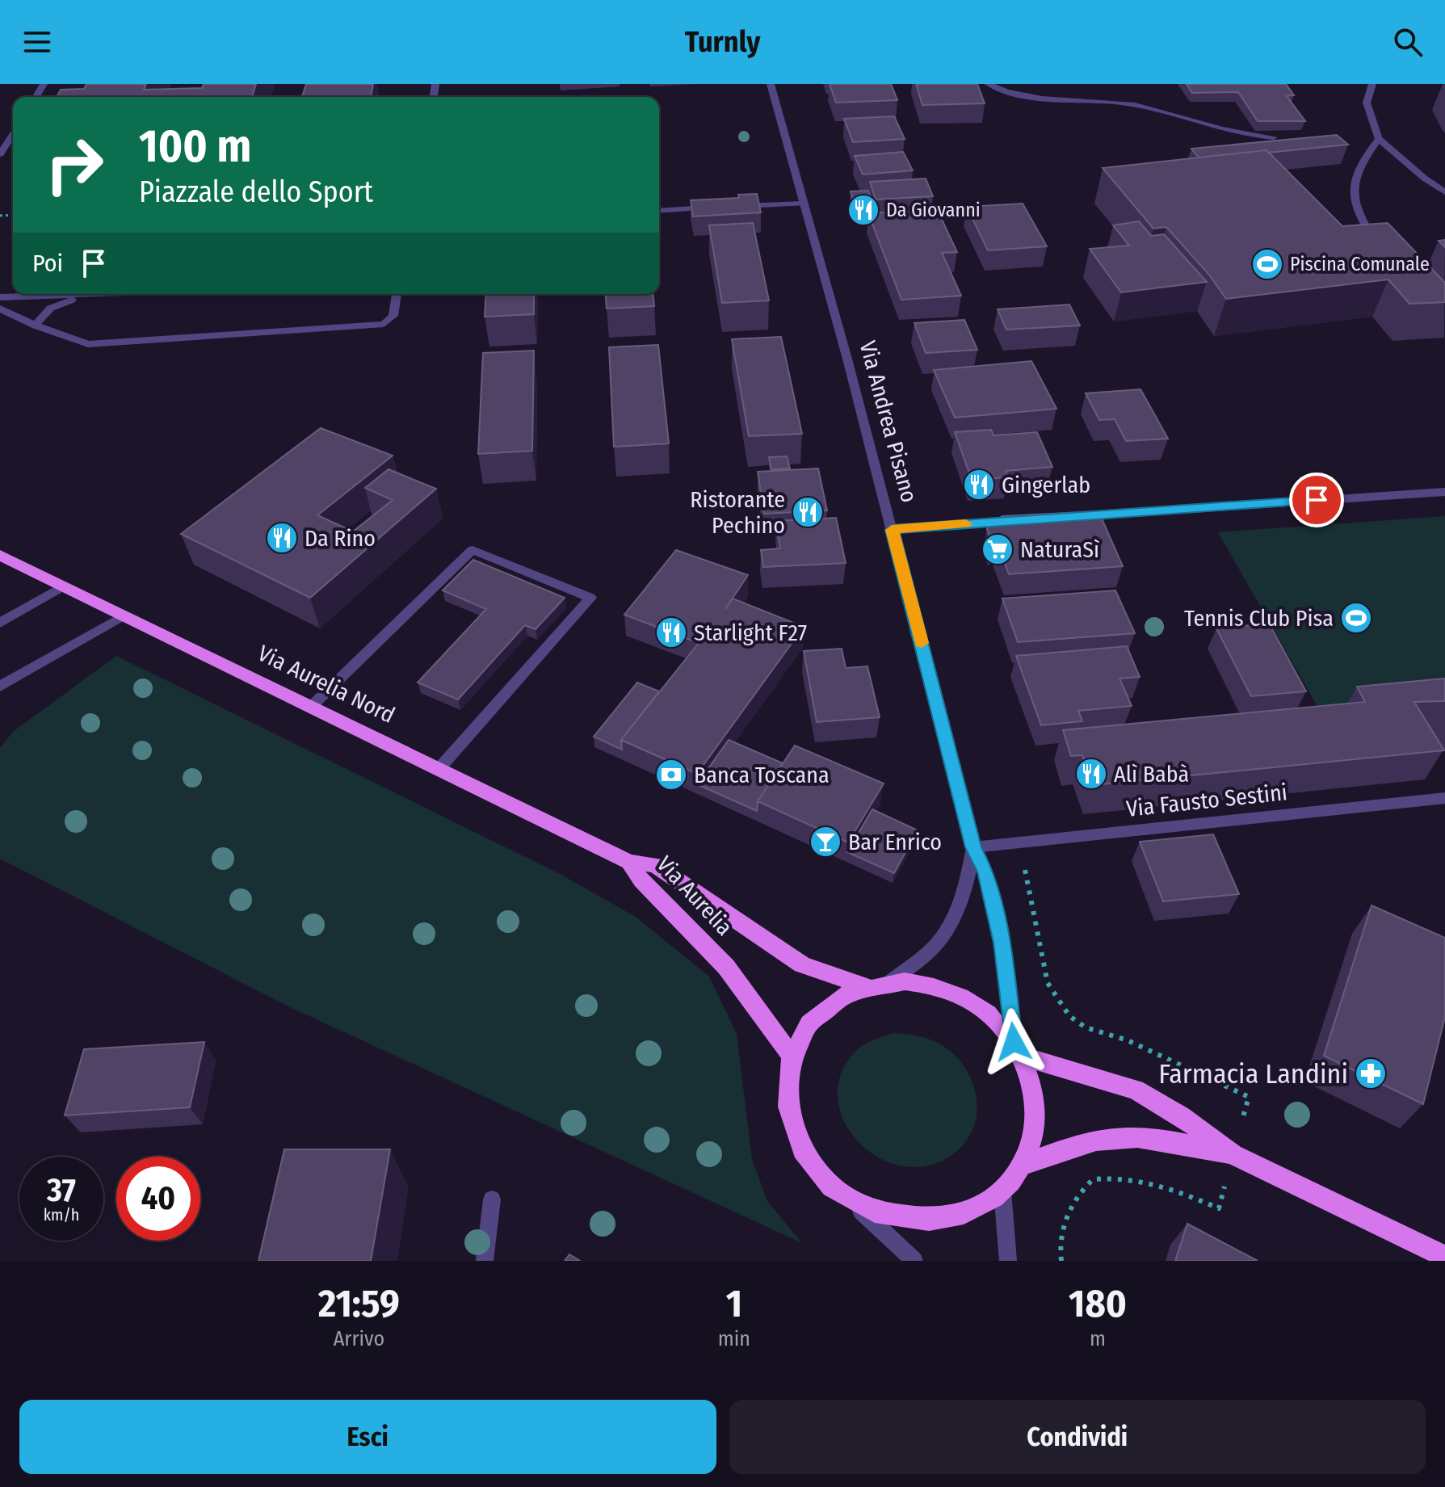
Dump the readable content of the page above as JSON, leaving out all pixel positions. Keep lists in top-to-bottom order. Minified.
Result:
{"streets":{"main road":["Via Aurelia Nord","Via Aurelia"],"street":["Via Andrea Pisano","Via Fausto Sestini"]},"crossings":[["Via Andrea Pisano","Via Fausto Sestini"],["Via Aurelia Nord","Via Aurelia"]],"places":{"restaurant":["Da Giovanni","Gingerlab","Ristorante Pechino","Da Rino","Starlight F27","Alì Babà"],"sports":["Piscina Comunale","Tennis Club Pisa"],"supermarket":["NaturaSì"],"bank":["Banca Toscana"],"bar":["Bar Enrico"],"pharmacy":["Farmacia Landini"]},"page":{"header":"Turnly","turn":["100 m","Piazzale dello Sport"],"then":"Poi","speed":"37 km/h","limit":"40","eta":["21:59","Arrivo","1","min","180","m"],"buttons":["Esci","Condividi"]}}
